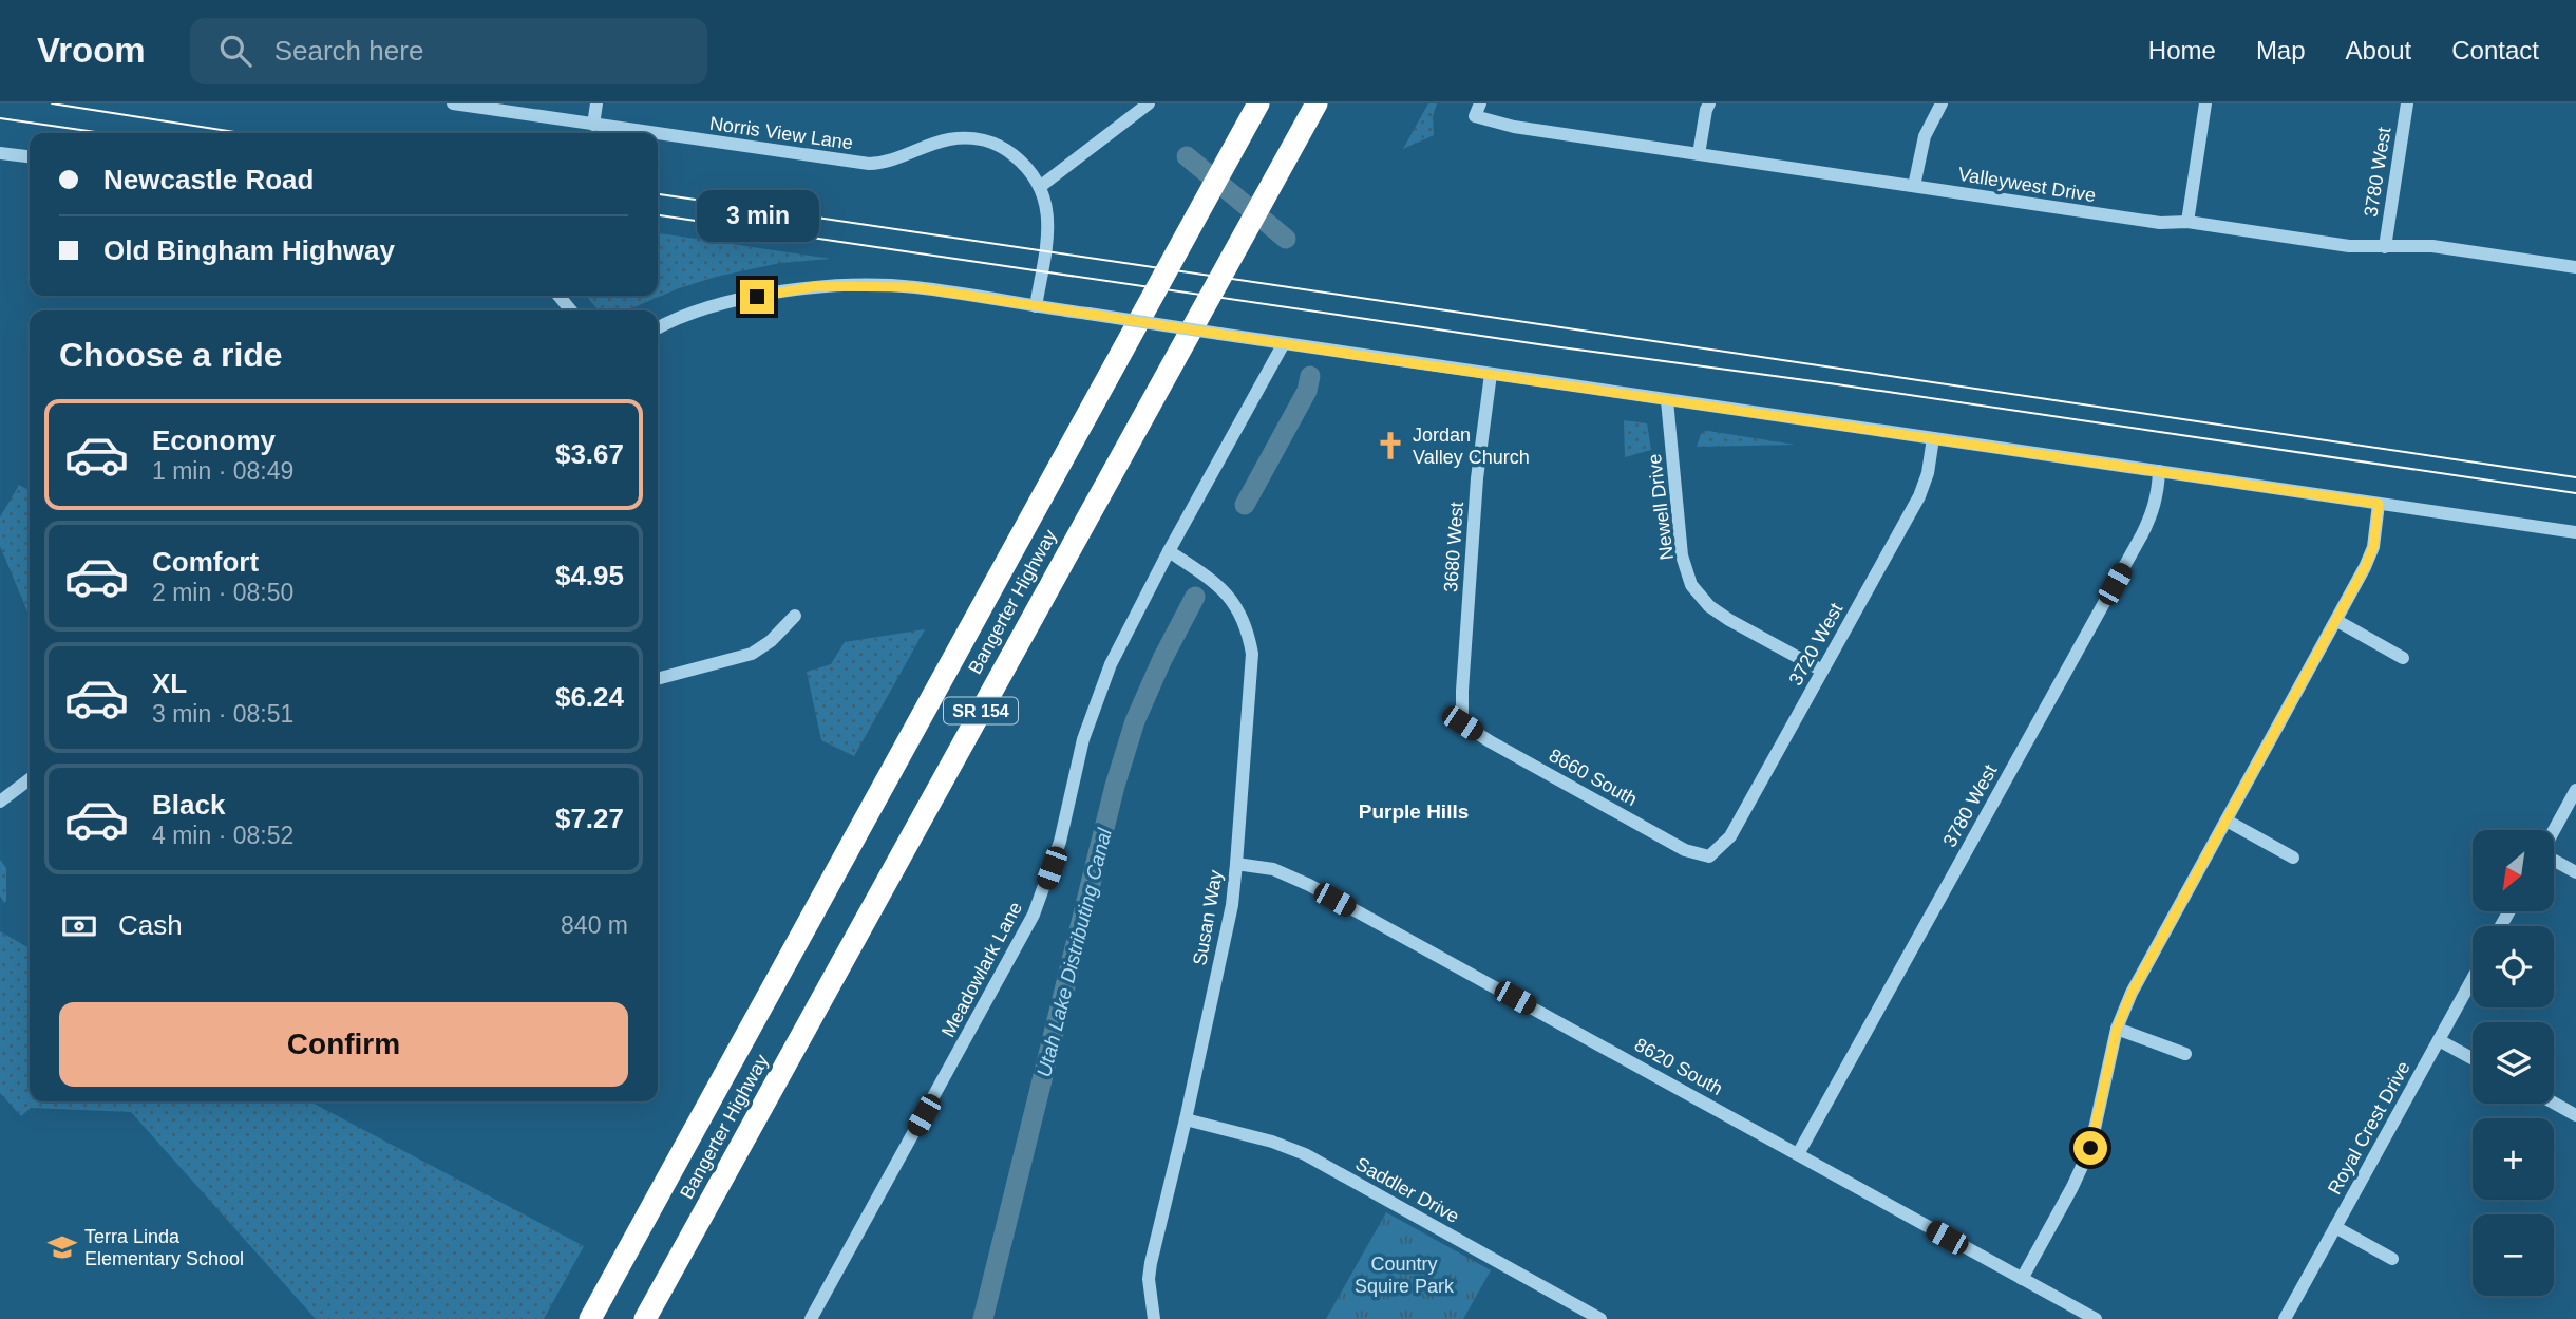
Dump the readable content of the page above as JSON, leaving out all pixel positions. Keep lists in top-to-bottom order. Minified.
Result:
{"streets":{"highway":["Bangerter Highway","SR 154"],"street":["Norris View Lane","3780 West","Valleywest Drive","Newell Drive","3680 West","3720 West","8660 South","Susan Way","Meadowlark Lane","8620 South","Royal Crest Drive","Saddler Drive"]},"crossings":[["3780 West","Valleywest Drive"],["3780 West","8620 South"],["Newell Drive","3720 West"],["3680 West","8660 South"],["3720 West","8660 South"],["Susan Way","Meadowlark Lane"],["Susan Way","8620 South"],["Susan Way","Saddler Drive"]],"districts":["Purple Hills"],"water":["Utah Lake Distributing Canal"],"parks":["Country Squire Park"],"places":{"church":["Jordan Valley Church"],"school or university":["Terra Linda Elementary School"]},"north":"bottom left","page":{"header":"Vroom","search":"Search here","nav":["Home","Map","About","Contact"],"banner":["Newcastle Road","Old Bingham Highway"],"bubble":"3 min","heading":"Choose a ride","list":[{"name":"Economy","note":"1 min · 08:49","value":"$3.67"},{"name":"Comfort","note":"2 min · 08:50","value":"$4.95"},{"name":"XL","note":"3 min · 08:51","value":"$6.24"},{"name":"Black","note":"4 min · 08:52","value":"$7.27"}],"map_buttons":["+","−"],"pay":["Cash","840 m"],"buttons":"Confirm"}}
